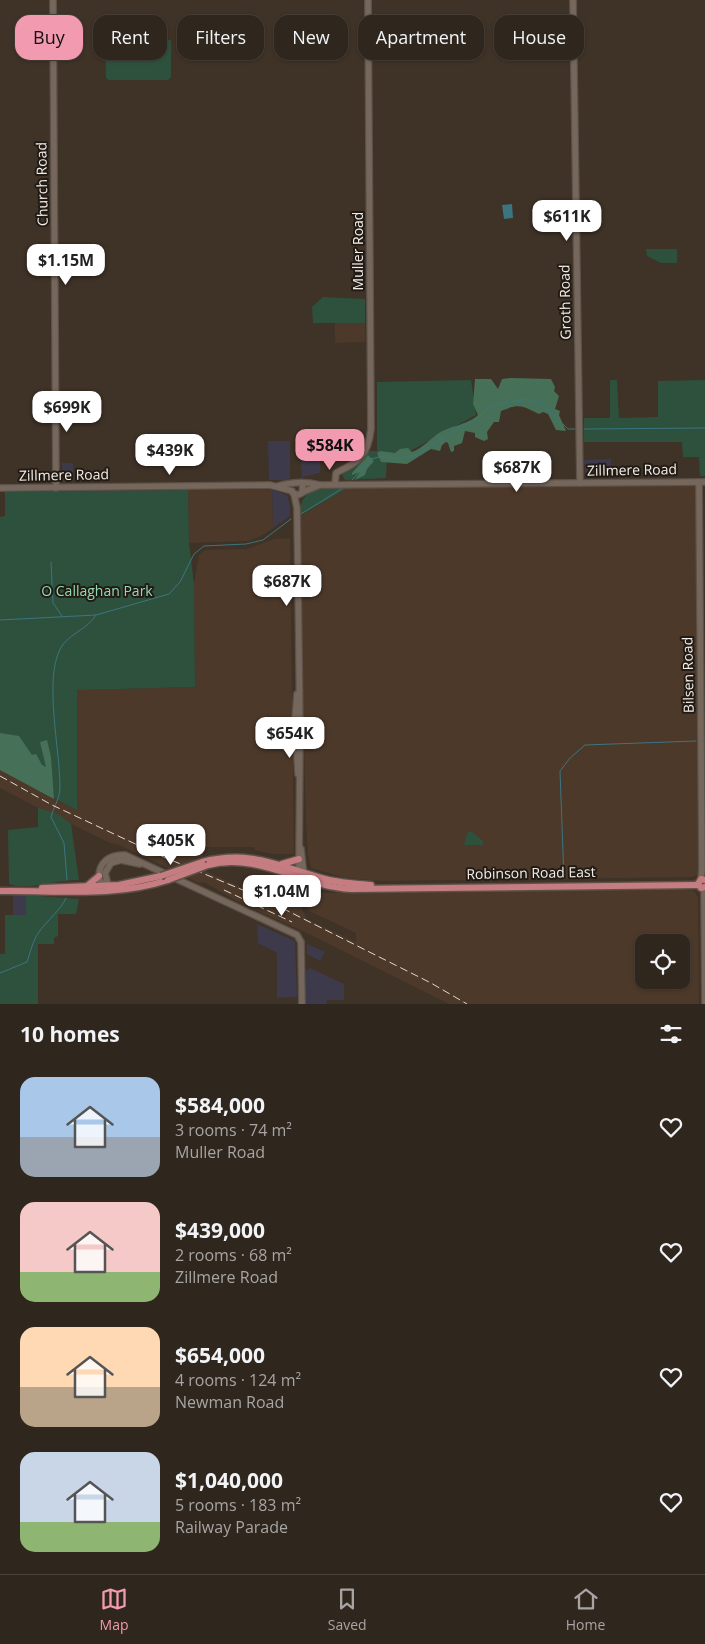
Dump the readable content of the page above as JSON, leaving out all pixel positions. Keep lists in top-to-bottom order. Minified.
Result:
{"streets":{"main road":["Robinson Road East"],"street":["Church Road","Muller Road","Groth Road","Zillmere Road","Bilsen Road"]},"crossings":[["Church Road","Zillmere Road"],["Muller Road","Zillmere Road"],["Groth Road","Zillmere Road"],["Zillmere Road","Bilsen Road"],["Bilsen Road","Robinson Road East"]],"parks":["O Callaghan Park"],"page":{"chip":["Buy","Rent","Filters","New","Apartment","House"],"price":["$611K","$1.15M","$699K","$584K","$439K","$687K","$687K","$654K","$405K","$1.04M"],"heading":"10 homes","list":[{"name":"$584,000","note":"3 rooms · 74 m² · Muller Road"},{"name":"$439,000","note":"2 rooms · 68 m² · Zillmere Road"},{"name":"$654,000","note":"4 rooms · 124 m² · Newman Road"},{"name":"$1,040,000","note":"5 rooms · 183 m² · Railway Parade"}],"tabs":["Map","Saved","Home"]}}
